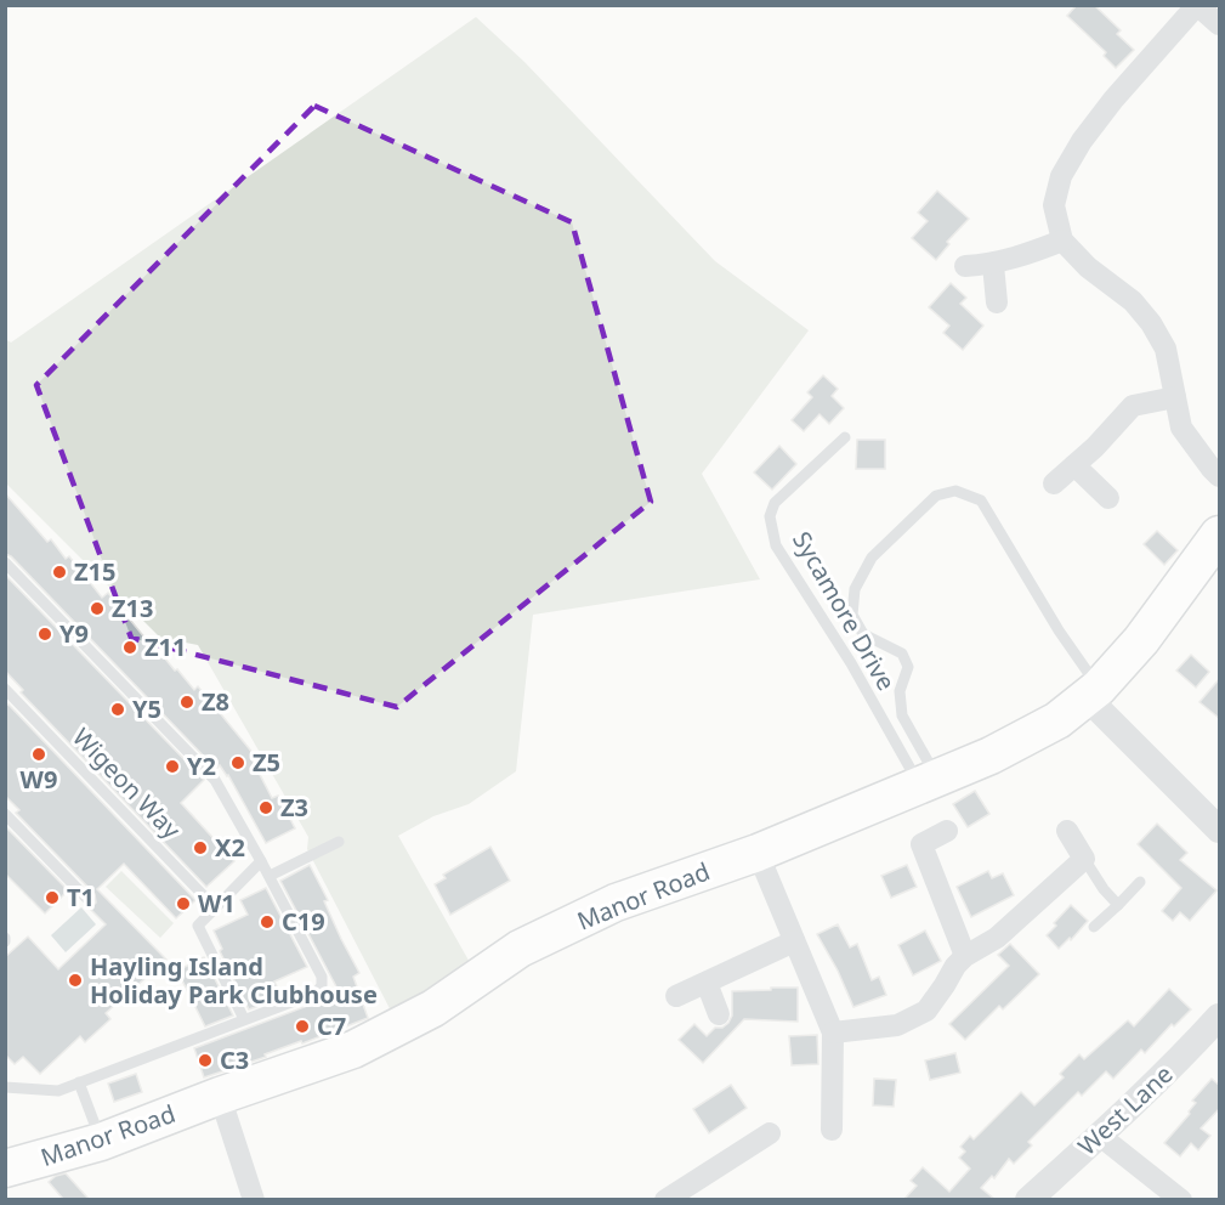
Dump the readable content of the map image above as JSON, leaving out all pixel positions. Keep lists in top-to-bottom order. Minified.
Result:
{"streets":{"main road":["Manor Road"],"street":["West Lane"],"lane":["Sycamore Drive","Wigeon Way"]},"crossings":[["Sycamore Drive","Manor Road"]],"places":["Z15","Z13","Y9","Z11","Z8","Y5","W9","Z5","Y2","Z3","X2","T1","W1","C19","Hayling Island Holiday Park Clubhouse","C7","C3"]}
